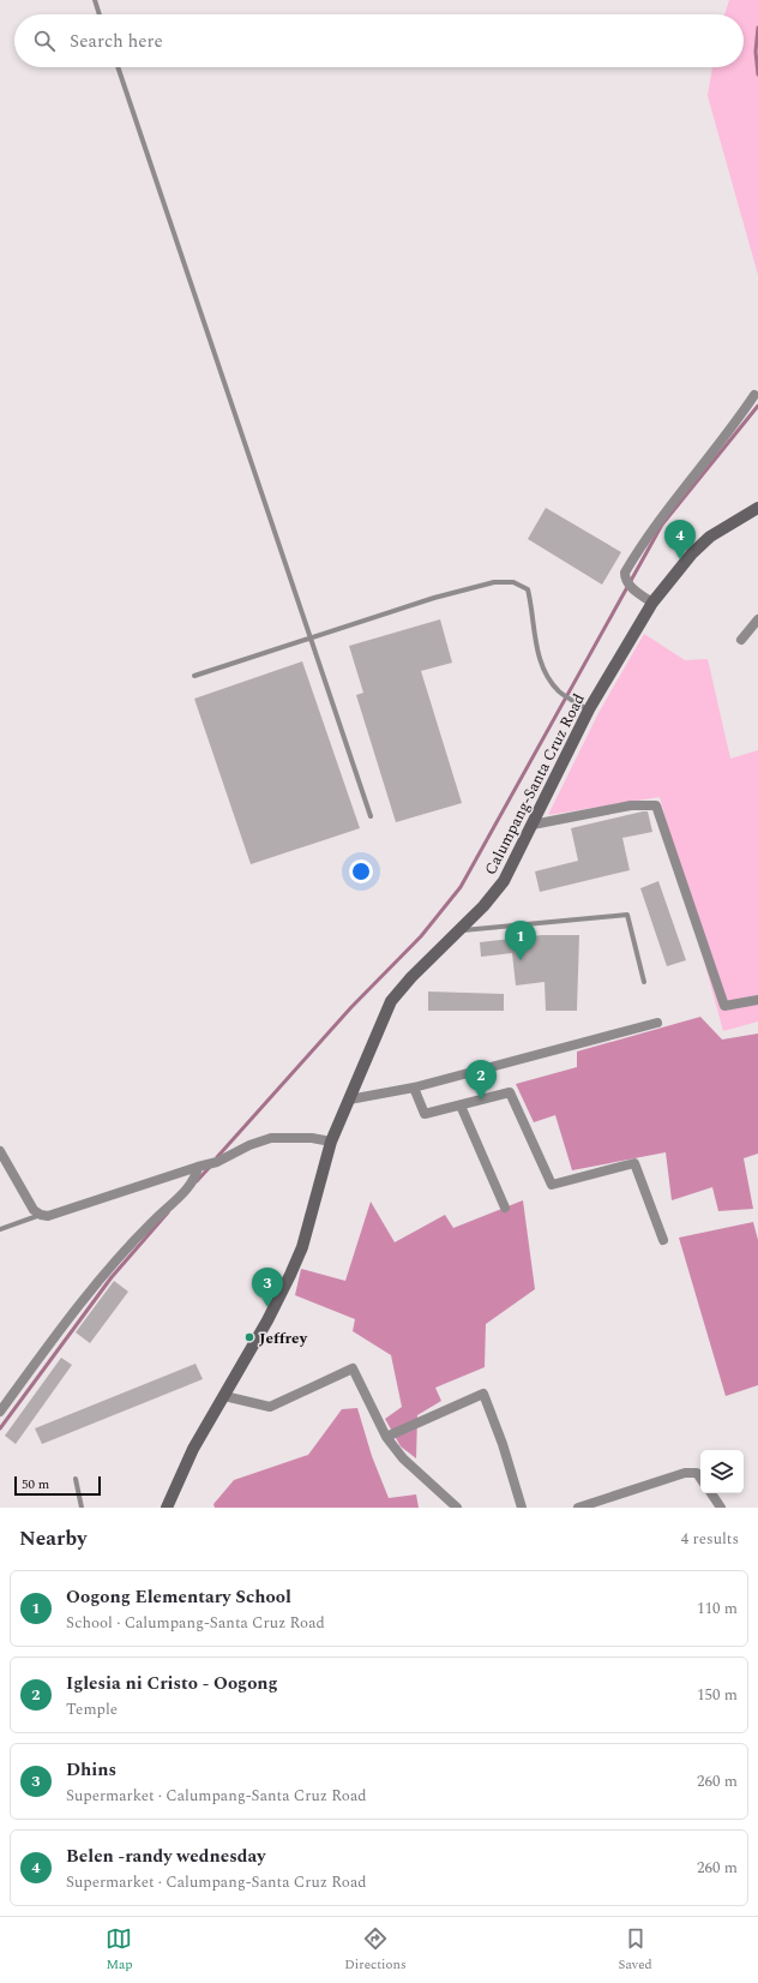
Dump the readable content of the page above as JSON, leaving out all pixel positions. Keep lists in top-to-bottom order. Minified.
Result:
{"streets":{"main road":["Calumpang-Santa Cruz Road"]},"places":["Jeffrey"],"scale_bar":"50 m","page":{"search":"Search here","pins":["4","1","2","3"],"scale":"50 m","heading":["Nearby","4 results"],"list":[{"mark":"1","name":"Oogong Elementary School","note":"School · Calumpang-Santa Cruz Road","value":"110 m"},{"mark":"2","name":"Iglesia ni Cristo - Oogong","note":"Temple","value":"150 m"},{"mark":"3","name":"Dhins","note":"Supermarket · Calumpang-Santa Cruz Road","value":"260 m"},{"mark":"4","name":"Belen -randy wednesday","note":"Supermarket · Calumpang-Santa Cruz Road","value":"260 m"}],"nav":["Map","Directions","Saved"]}}
